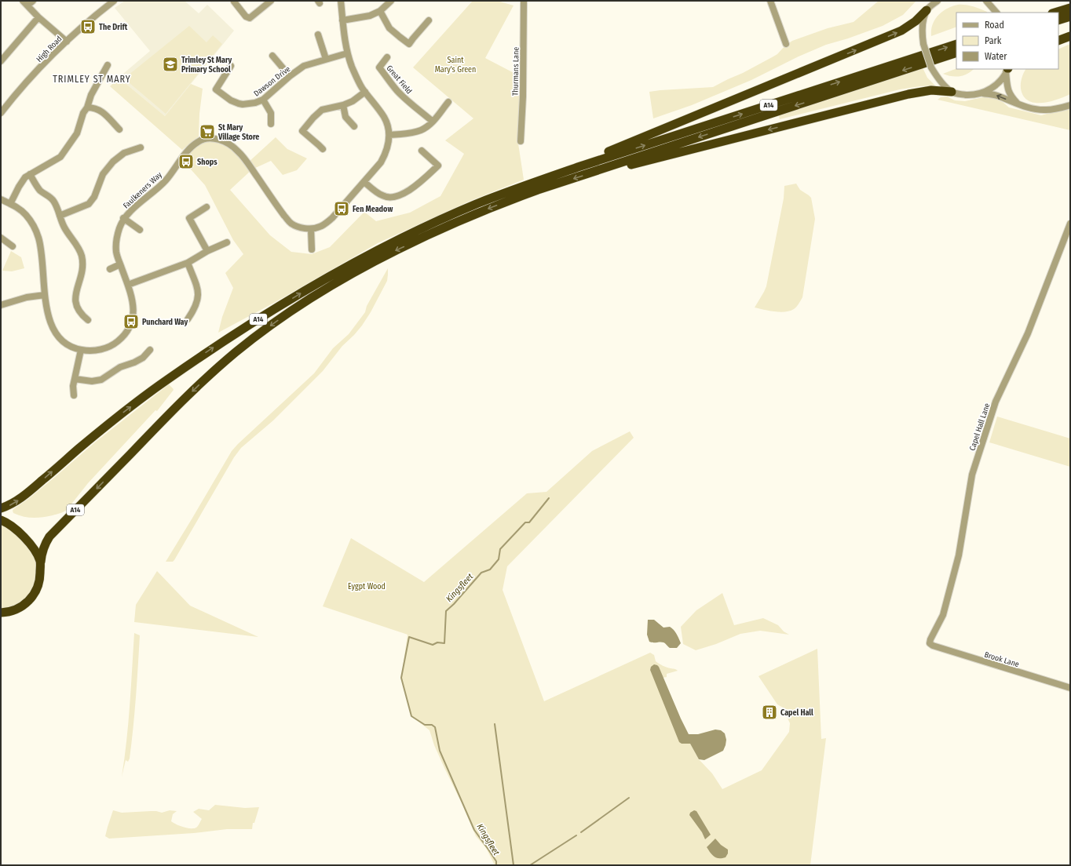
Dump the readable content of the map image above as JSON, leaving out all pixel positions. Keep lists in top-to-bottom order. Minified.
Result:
{"streets":{"highway":["A14"],"street":["High Road","Thurmans Lane","Great Field","Dawson Drive","Faulkeners Way","Capel Hall Lane","Brook Lane"]},"crossings":[["Capel Hall Lane","Brook Lane"]],"districts":["TRIMLEY ST MARY"],"water":["Kingsfleet"],"parks":["Saint Mary's Green","Eygpt Wood"],"places":{"bus stop":["The Drift","Shops","Fen Meadow","Punchard Way"],"school or university":["Trimley St Mary Primary School"],"supermarket":["St Mary Village Store"],"building":["Capel Hall"]},"legend":["Road","Park","Water"]}
